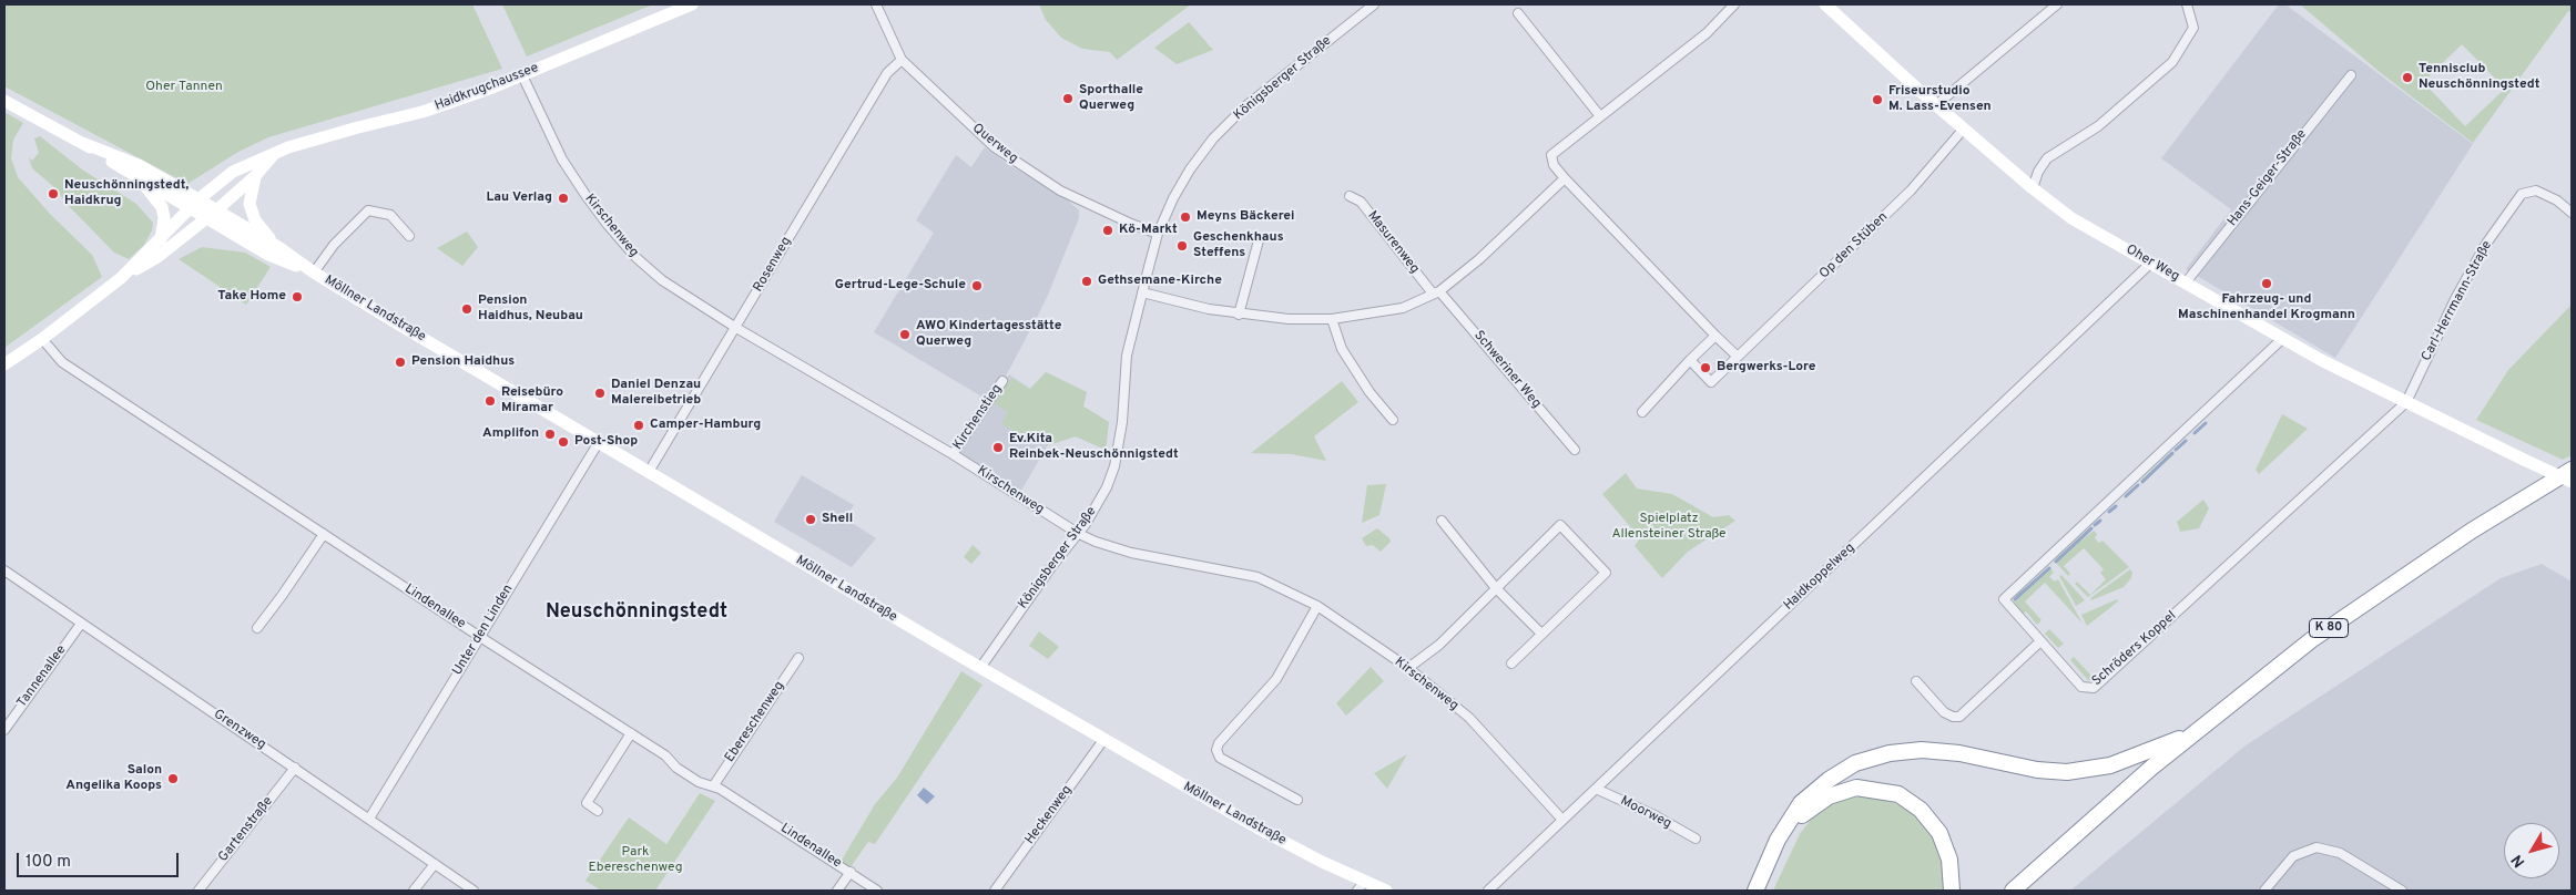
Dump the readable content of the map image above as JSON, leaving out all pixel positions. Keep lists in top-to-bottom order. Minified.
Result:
{"streets":{"highway":["K 80"],"main road":["Haidkrugchaussee","Oher Weg","Möllner Landstraße"],"street":["Königsberger Straße","Querweg","Hans-Geiger-Straße","Kirschenweg","Masurenweg","Op den Stüben","Rosenweg","Carl-Herrmann-Straße","Schweriner Weg","Kirchenstieg","Haidkoppelweg","Lindenallee","Unter den Linden","Schröders Koppel","Tannenallee","Ebereschenweg","Grenzweg","Moorweg","Heckenweg","Gartenstraße"]},"crossings":[["Königsberger Straße","Querweg"],["Königsberger Straße","Kirschenweg"],["Königsberger Straße","Möllner Landstraße"],["Haidkrugchaussee","Kirschenweg"],["Haidkrugchaussee","Möllner Landstraße"],["Querweg","Rosenweg"],["Hans-Geiger-Straße","Oher Weg"],["Kirschenweg","Rosenweg"],["Kirschenweg","Kirchenstieg"],["Kirschenweg","Haidkoppelweg"],["Masurenweg","Schweriner Weg"],["Op den Stüben","Oher Weg"],["Oher Weg","Carl-Herrmann-Straße"],["Oher Weg","Haidkoppelweg"],["Oher Weg","Schröders Koppel"],["Rosenweg","Möllner Landstraße"],["Carl-Herrmann-Straße","Schröders Koppel"],["Möllner Landstraße","Unter den Linden"],["Möllner Landstraße","Heckenweg"],["Haidkoppelweg","Moorweg"],["Lindenallee","Unter den Linden"],["Lindenallee","Ebereschenweg"],["Unter den Linden","Grenzweg"],["Tannenallee","Grenzweg"],["Grenzweg","Gartenstraße"]],"districts":["Neuschönningstedt"],"parks":["Oher Tannen","Spielplatz Allensteiner Straße","Park Ebereschenweg"],"places":["Tennisclub Neuschönningstedt","Sporthalle Querweg","Friseurstudio M. Lass-Evensen","Neuschönningstedt, Haidkrug","Lau Verlag","Meyns Bäckerei","Kö-Markt","Geschenkhaus Steffens","Gethsemane-Kirche","Fahrzeug- und Maschinenhandel Krogmann","Gertrud-Lege-Schule","Take Home","Pension Haidhus, Neubau","AWO Kindertagesstätte Querweg","Pension Haidhus","Bergwerks-Lore","Daniel Denzau Malereibetrieb","Reisebüro Miramar","Camper-Hamburg","Amplifon","Post-Shop","Ev.Kita Reinbek-Neuschönnigstedt","Shell","Salon Angelika Koops"],"scale_bar":"100 m","north":"bottom left"}
